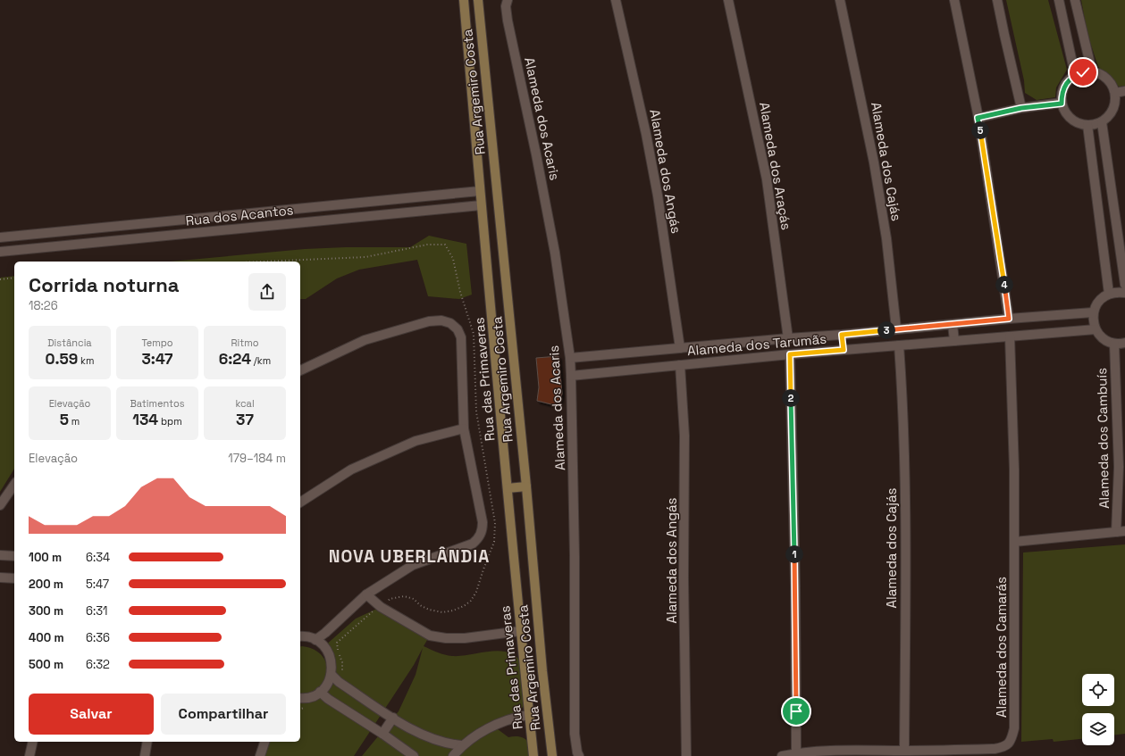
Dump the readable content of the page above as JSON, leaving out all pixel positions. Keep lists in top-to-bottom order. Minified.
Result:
{"streets":{"street":["Rua Argemiro Costa","Alameda dos Acaris","Alameda dos Cajás","Alameda dos Araçás","Alameda dos Angás","Rua dos Acantos","Alameda dos Tarumãs","Rua das Primaveras","Alameda dos Cambuís","Alameda dos Camarás"]},"crossings":[["Alameda dos Acaris","Alameda dos Tarumãs"],["Alameda dos Cajás","Alameda dos Tarumãs"],["Alameda dos Cajás","Alameda dos Camarás"],["Alameda dos Araçás","Alameda dos Tarumãs"],["Alameda dos Angás","Alameda dos Tarumãs"],["Rua dos Acantos","Rua das Primaveras"],["Alameda dos Tarumãs","Alameda dos Camarás"]],"districts":["NOVA UBERLÂNDIA"],"page":{"pins":["5","4","3","2","1"],"heading":["Corrida noturna","18:26"],"stats":[["Distância","0.59 km"],["Tempo","3:47"],["Ritmo","6:24 /km"],["Elevação","5 m"],["Batimentos","134 bpm"],["kcal","37"]],"chart":["Elevação","179–184 m"],"list":[{"name":"100 m","note":"6:34"},{"name":"200 m","note":"5:47"},{"name":"300 m","note":"6:31"},{"name":"400 m","note":"6:36"},{"name":"500 m","note":"6:32"}],"buttons":["Salvar","Compartilhar"]}}
